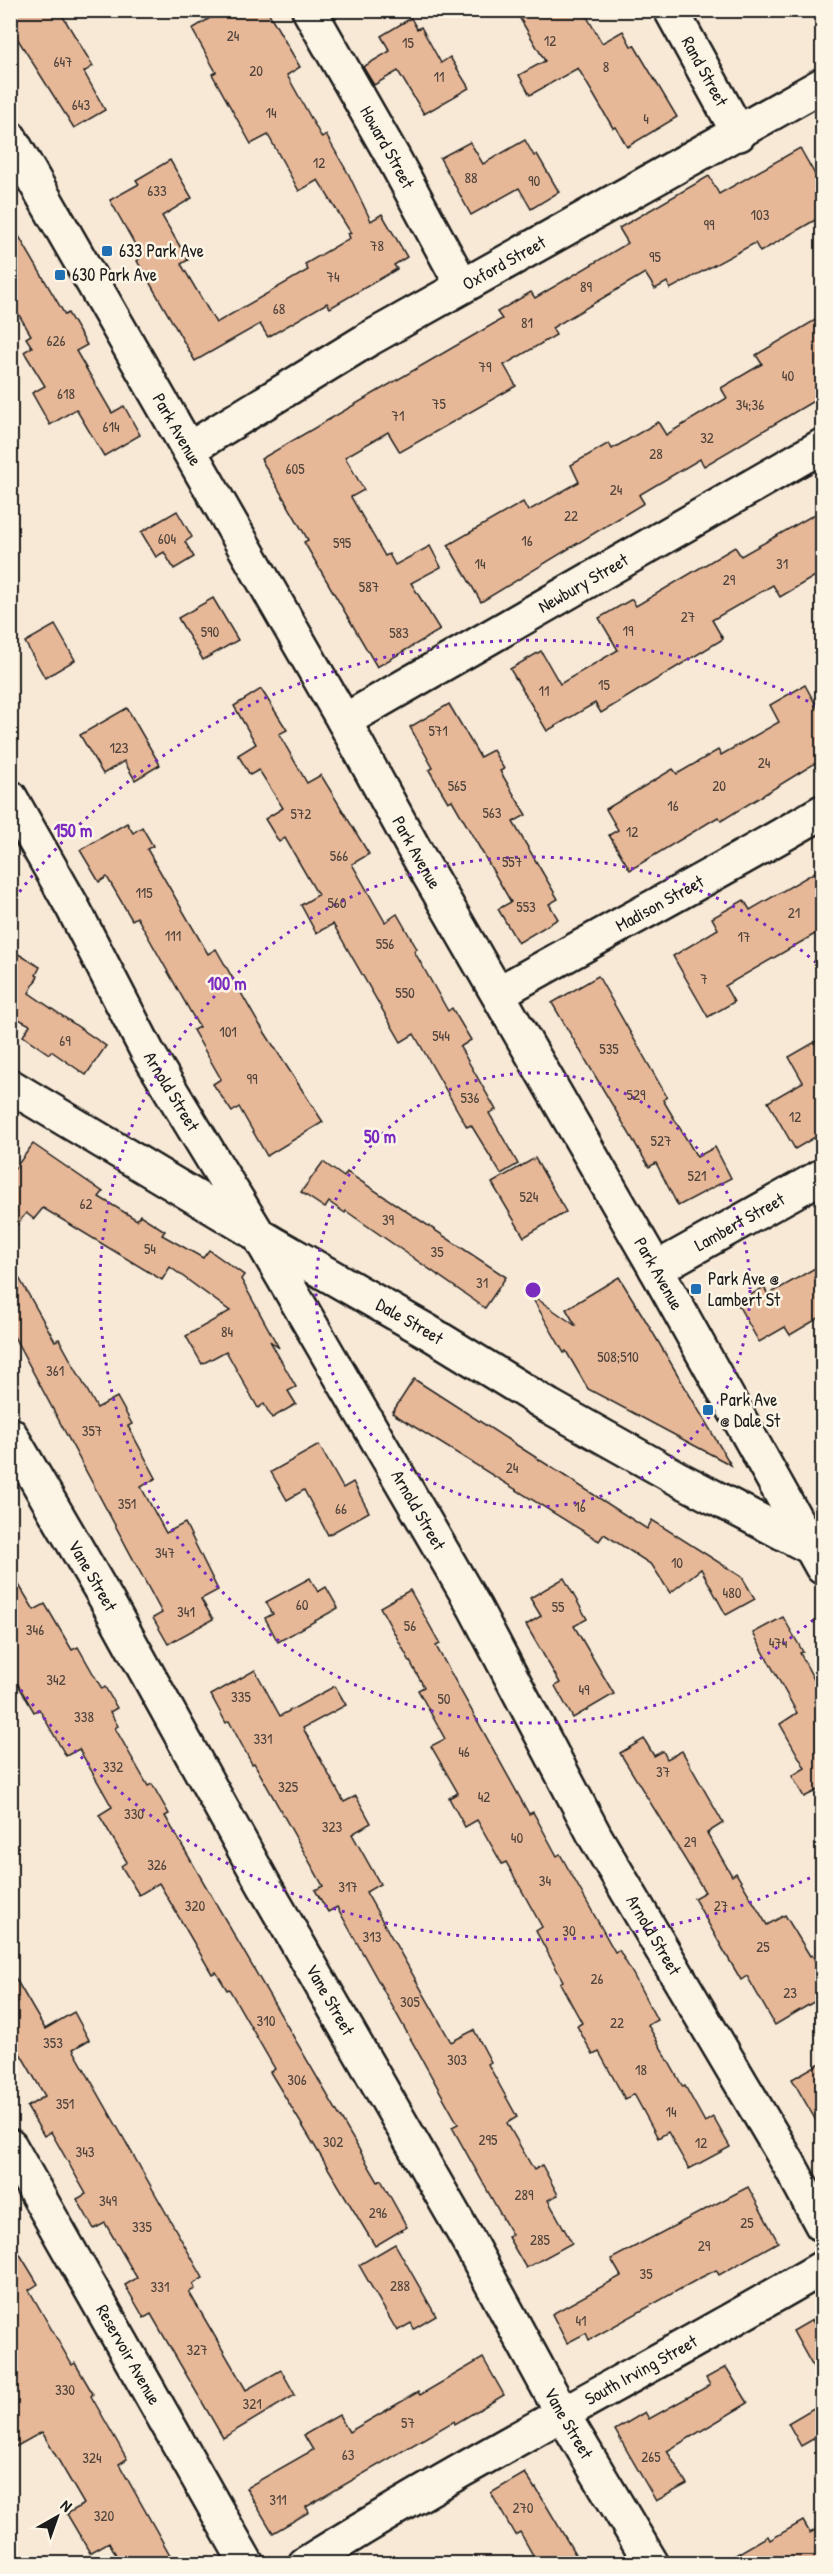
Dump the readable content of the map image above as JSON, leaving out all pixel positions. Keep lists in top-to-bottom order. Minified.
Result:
{"streets":{"street":["Rand Street","Howard Street","Oxford Street","Park Avenue","Newbury Street","Madison Street","Arnold Street","Lambert Street","Dale Street","Vane Street","Reservoir Avenue","South Irving Street"]},"crossings":[["Rand Street","Oxford Street"],["Howard Street","Oxford Street"],["Oxford Street","Park Avenue"],["Park Avenue","Newbury Street"],["Park Avenue","Madison Street"],["Park Avenue","Lambert Street"],["Park Avenue","Dale Street"],["Arnold Street","Dale Street"],["Vane Street","South Irving Street"]],"places":{"transit":["633 Park Ave","630 Park Ave","Park Ave @ Lambert St","Park Ave @ Dale St"]},"house_numbers":["24","12","15","647","8","20","11","643","14","4","12","88","90","633","103","99","78","95","74","89","68","81","626","79","40","618","75","34;36","71","614","32","28","605","24","22","604","16","595","14","31","29","587","27","19","590","583","15","11","571","123","24","565","20","16","563","572","12","566","557","115","560","553","21","111","17","556","7","550","101","544","69","535","99","529","536","12","527","521","524","62","39","54","35","31","84","508;510","361","357","24","351","16","66","347","10","480","60","55","341","56","346","474","342","49","335","50","338","331","46","332","37","325","42","330","323","40","29","326","34","317","320","27","30","313","25","26","23","305","310","22","353","303","18","306","351","14","295","302","12","343","289","349","296","25","335","285","29","35","288","331","41","327","330","321","57","63","265","324","311","270","320"],"north":"top right","rings":["150 m","100 m","50 m"]}
